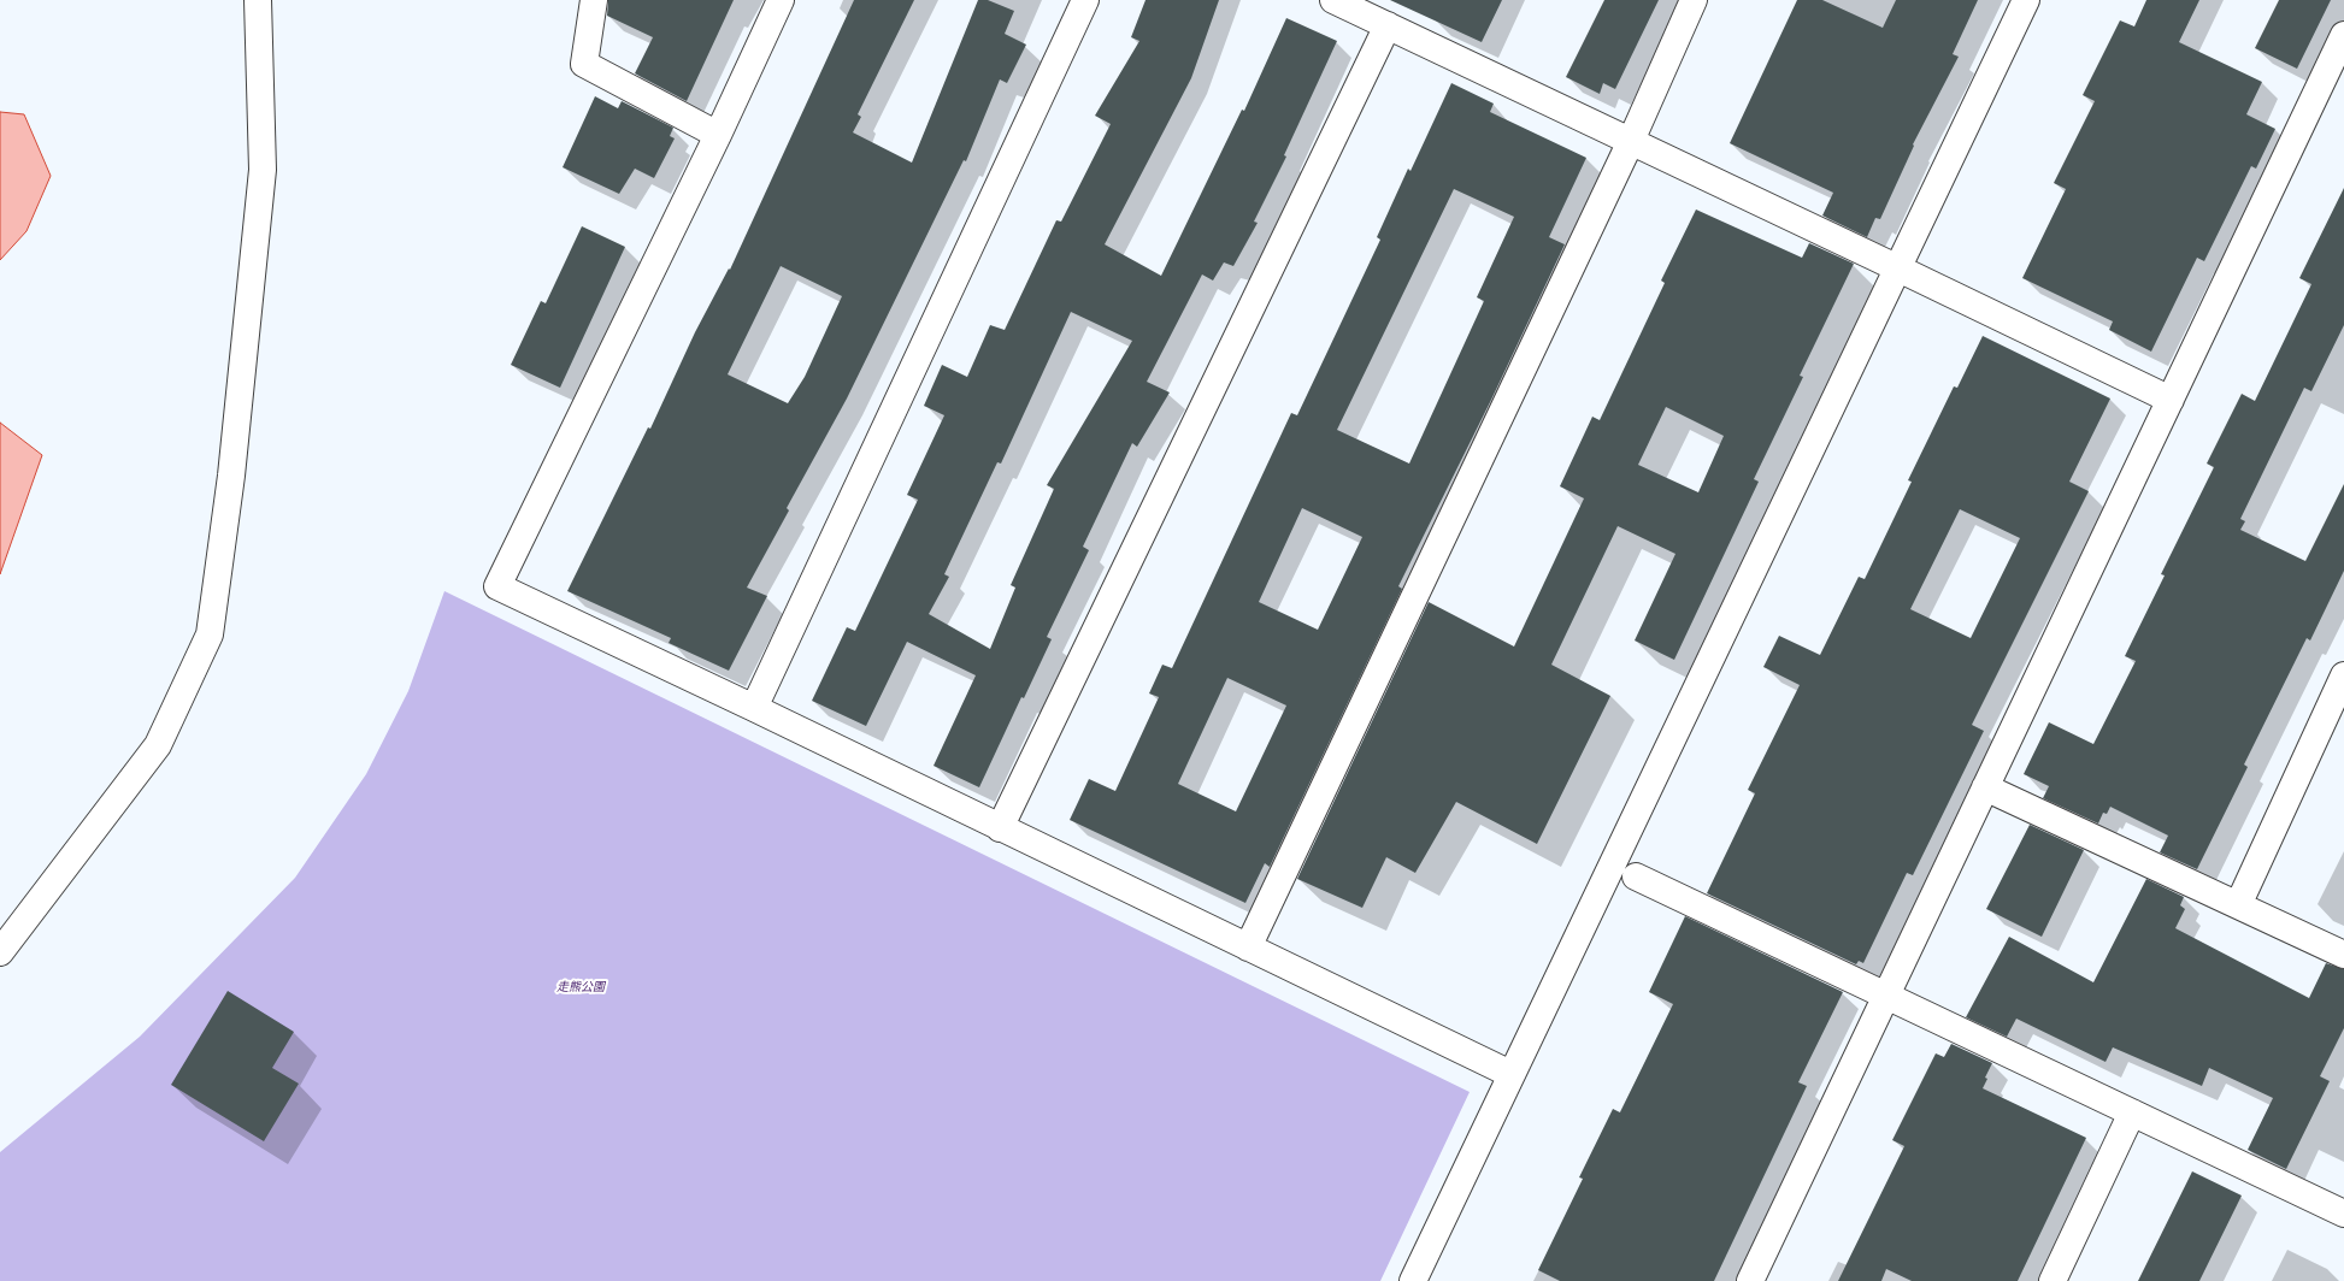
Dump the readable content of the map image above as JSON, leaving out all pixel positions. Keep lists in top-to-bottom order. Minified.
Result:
{"parks":["走熊公園"]}
